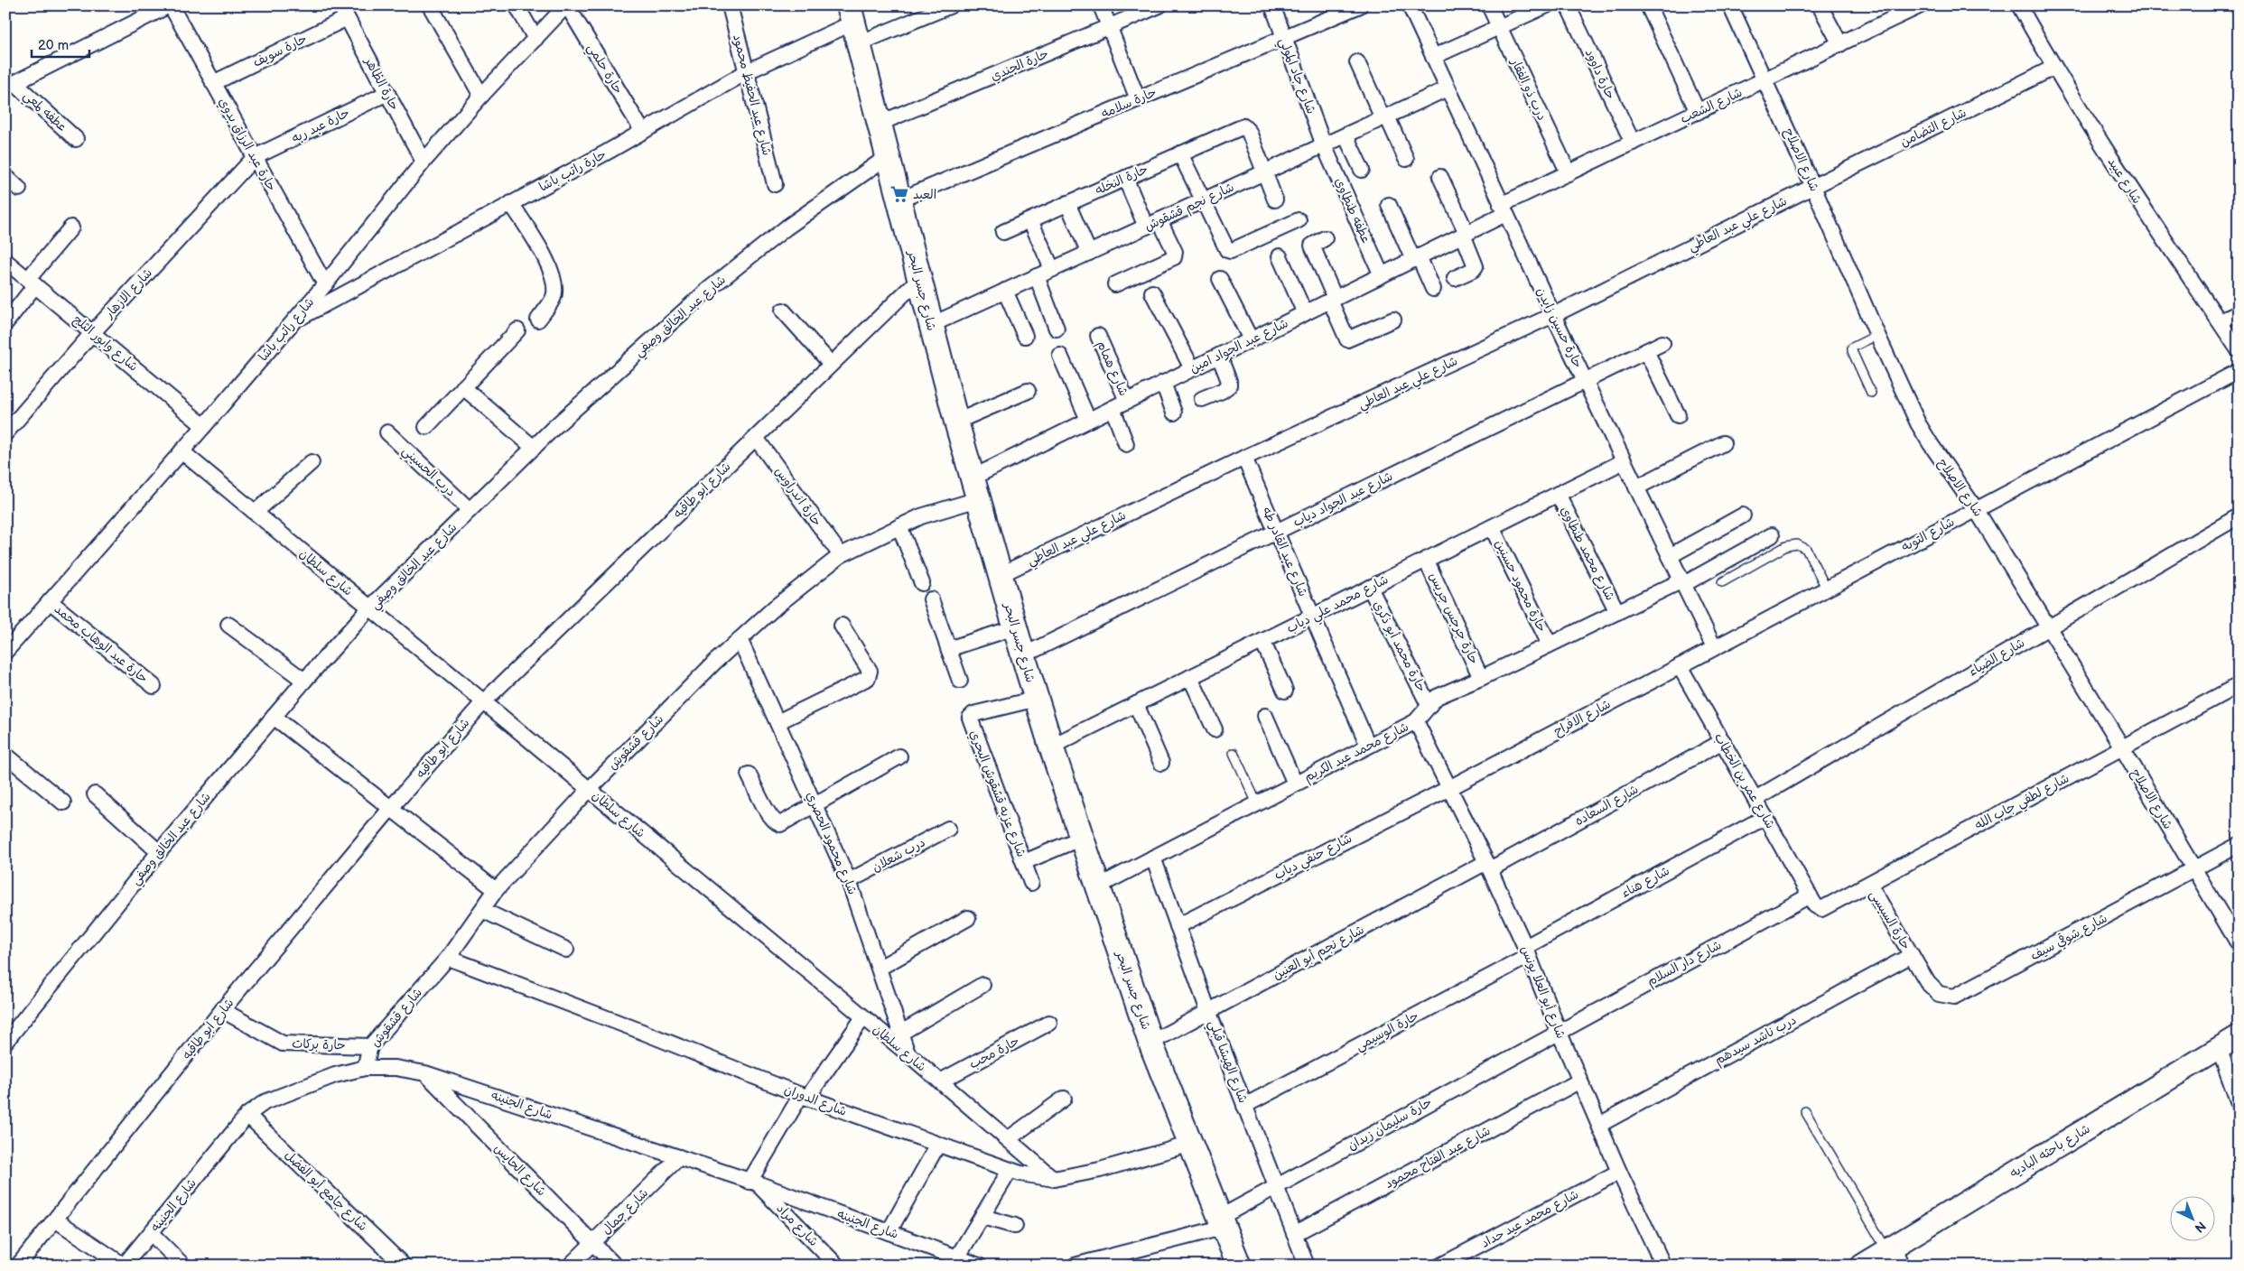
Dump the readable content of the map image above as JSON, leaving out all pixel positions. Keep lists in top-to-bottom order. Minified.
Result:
{"streets":{"main road":["شارع جسر البحر"],"street":["حارة سويف","حارة الجندي","حارة حلمي","حارة داوود","شارع جاد المولي","حارة الظاهر","درب ذو الفقار","شارع عبد الحفيظ محمود","حارة سلامه","شارع الشعب","عطفه لمعي","حارة عبد ربه","شارع التضامن","حارة عبد الرزاق بدوي","شارع الاصلاح","حارة راتب باشا","حارة النخله","شارع عبيد","شارع نجم قشقوش","عطفه طنطاوي","شارع علي عبد العاطي","شارع الازهار","شارع عبد الخالق وصفي","حارة حسين زايدن","شارع راتب باشا","شارع وابور الثلج","شارع عبد الجواد امين","شارع همام","درب الحسيني","شارع ابو طاقيه","حارة اندراوس","شارع عبد الجواد دياب","شارع التوبه","شارع عبد القادر طه","شارع محمد طنطاوي","شارع سلطان","حارة محمود حسنين","شارع محمد علي دياب","حارة جرجس جريس","حارة عبد الوهاب محمد","حارة محمد أبو ذكري","شارع الضياء","شارع الافراح","شارع قشقوش","شارع محمد عبد الكريم","شارع عمر بن الخطاب","شارع عزبه قشقوش البحري","شارع لطفي جاب الله","شارع السعاده","شارع محمود الحصري","درب شعلان","شارع حنفي دياب","شارع هناء","حارة السيسى","شارع شوقي سيف","شارع نجم أبو العنين","شارع دار السلام","شارع أبو العلا يونس","حارة الوسيمي","درب ناشد سيدهم","حارة بركات","حارة محب","شارع الهيشا قبلي","شارع الدوران","شارع الجنينه","حارة سليمان زيدان","شارع باحثه الباديه","شارع عبد الفتاح محمود","شارع الحايس","شارع جامع أبو الفضل","شارع جمال","شارع محمد عيد حداد","شارع مراد"]},"crossings":[["حارة سويف","حارة الظاهر"],["حارة سويف","حارة عبد الرزاق بدوي"],["حارة الجندي","شارع جسر البحر"],["حارة حلمي","حارة راتب باشا"],["حارة حلمي","شارع راتب باشا"],["حارة داوود","شارع الشعب"],["شارع جاد المولي","حارة سلامه"],["شارع جاد المولي","شارع نجم قشقوش"],["شارع جاد المولي","عطفه طنطاوي"],["حارة الظاهر","حارة عبد ربه"],["حارة الظاهر","شارع راتب باشا"],["درب ذو الفقار","شارع الشعب"],["شارع عبد الحفيظ محمود","حارة راتب باشا"],["حارة سلامه","شارع جسر البحر"],["شارع الشعب","شارع الاصلاح"],["شارع الشعب","حارة حسين زايدن"],["شارع الشعب","شارع عبد الجواد امين"],["حارة عبد ربه","حارة عبد الرزاق بدوي"],["حارة عبد ربه","شارع الازهار"],["شارع التضامن","شارع الاصلاح"],["شارع التضامن","شارع عبيد"],["شارع التضامن","شارع علي عبد العاطي"],["حارة عبد الرزاق بدوي","شارع الازهار"],["حارة عبد الرزاق بدوي","شارع راتب باشا"],["شارع الاصلاح","شارع علي عبد العاطي"],["شارع الاصلاح","شارع التوبه"],["شارع الاصلاح","شارع الضياء"],["شارع الاصلاح","شارع لطفي جاب الله"],["شارع الاصلاح","شارع شوقي سيف"],["حارة راتب باشا","شارع جسر البحر"],["حارة راتب باشا","شارع راتب باشا"],["حارة النخله","شارع نجم قشقوش"],["شارع نجم قشقوش","عطفه طنطاوي"],["شارع نجم قشقوش","شارع جسر البحر"],["شارع نجم قشقوش","حارة حسين زايدن"],["عطفه طنطاوي","شارع عبد الجواد امين"],["شارع علي عبد العاطي","شارع جسر البحر"],["شارع علي عبد العاطي","حارة حسين زايدن"],["شارع علي عبد العاطي","شارع عبد القادر طه"],["شارع جسر البحر","شارع عبد الخالق وصفي"],["شارع جسر البحر","شارع عبد الجواد امين"],["شارع جسر البحر","شارع ابو طاقيه"],["شارع جسر البحر","شارع عبد الجواد دياب"],["شارع جسر البحر","شارع محمد علي دياب"],["شارع جسر البحر","شارع قشقوش"],["شارع جسر البحر","شارع محمد عبد الكريم"],["شارع جسر البحر","شارع عزبه قشقوش البحري"],["شارع جسر البحر","شارع نجم أبو العنين"],["شارع جسر البحر","شارع الدوران"],["شارع جسر البحر","حارة سليمان زيدان"],["شارع الازهار","شارع وابور الثلج"],["شارع عبد الخالق وصفي","درب الحسيني"],["شارع عبد الخالق وصفي","شارع سلطان"],["حارة حسين زايدن","شارع عبد الجواد امين"],["حارة حسين زايدن","شارع عبد الجواد دياب"],["حارة حسين زايدن","شارع التوبه"],["حارة حسين زايدن","شارع محمد علي دياب"],["حارة حسين زايدن","شارع الافراح"],["حارة حسين زايدن","شارع محمد عبد الكريم"],["شارع راتب باشا","شارع وابور الثلج"],["شارع راتب باشا","شارع سلطان"],["شارع راتب باشا","حارة عبد الوهاب محمد"],["شارع عبد الجواد امين","شارع همام"],["شارع عبد الجواد امين","شارع قشقوش"],["شارع ابو طاقيه","حارة اندراوس"],["شارع ابو طاقيه","شارع سلطان"],["شارع ابو طاقيه","حارة بركات"],["حارة اندراوس","شارع قشقوش"],["شارع عبد الجواد دياب","شارع عبد القادر طه"],["شارع التوبه","شارع الافراح"],["شارع عبد القادر طه","شارع محمد علي دياب"],["شارع عبد القادر طه","شارع محمد عبد الكريم"],["شارع محمد طنطاوي","شارع محمد علي دياب"],["شارع محمد طنطاوي","شارع محمد عبد الكريم"],["شارع سلطان","شارع قشقوش"],["شارع سلطان","شارع محمود الحصري"],["شارع سلطان","حارة محب"],["شارع سلطان","شارع الدوران"],["حارة محمود حسنين","شارع محمد علي دياب"],["حارة محمود حسنين","شارع محمد عبد الكريم"],["شارع محمد علي دياب","حارة جرجس جريس"],["شارع محمد علي دياب","حارة محمد أبو ذكري"],["حارة جرجس جريس","شارع محمد عبد الكريم"],["حارة محمد أبو ذكري","شارع محمد عبد الكريم"],["شارع الضياء","شارع عمر بن الخطاب"],["شارع الافراح","شارع عمر بن الخطاب"],["شارع الافراح","شارع حنفي دياب"],["شارع الافراح","شارع أبو العلا يونس"],["شارع قشقوش","شارع محمود الحصري"],["شارع قشقوش","حارة بركات"],["شارع قشقوش","شارع الدوران"],["شارع قشقوش","شارع الجنينه"],["شارع محمد عبد الكريم","شارع أبو العلا يونس"],["شارع محمد عبد الكريم","شارع الهيشا قبلي"],["شارع عمر بن الخطاب","شارع لطفي جاب الله"],["شارع عمر بن الخطاب","شارع السعاده"],["شارع عمر بن الخطاب","شارع هناء"],["شارع عمر بن الخطاب","شارع دار السلام"],["شارع لطفي جاب الله","حارة السيسى"],["شارع لطفي جاب الله","شارع دار السلام"],["شارع السعاده","شارع نجم أبو العنين"],["شارع السعاده","شارع أبو العلا يونس"],["شارع محمود الحصري","درب شعلان"],["شارع حنفي دياب","شارع أبو العلا يونس"],["شارع حنفي دياب","شارع الهيشا قبلي"],["شارع هناء","شارع أبو العلا يونس"],["شارع هناء","حارة الوسيمي"],["حارة السيسى","شارع شوقي سيف"],["حارة السيسى","درب ناشد سيدهم"],["شارع شوقي سيف","درب ناشد سيدهم"],["شارع نجم أبو العنين","شارع أبو العلا يونس"],["شارع نجم أبو العنين","شارع الهيشا قبلي"],["شارع دار السلام","شارع أبو العلا يونس"],["شارع دار السلام","حارة سليمان زيدان"],["شارع أبو العلا يونس","حارة الوسيمي"],["شارع أبو العلا يونس","درب ناشد سيدهم"],["شارع أبو العلا يونس","حارة سليمان زيدان"],["شارع أبو العلا يونس","شارع عبد الفتاح محمود"],["شارع أبو العلا يونس","شارع محمد عيد حداد"],["حارة الوسيمي","شارع الهيشا قبلي"],["شارع الهيشا قبلي","حارة سليمان زيدان"],["شارع الهيشا قبلي","شارع عبد الفتاح محمود"],["شارع الجنينه","شارع الحايس"],["شارع الجنينه","شارع جامع أبو الفضل"],["شارع الجنينه","شارع جمال"],["شارع الجنينه","شارع مراد"],["شارع الحايس","شارع جمال"]],"places":{"supermarket":["العبد"]},"scale_bar":"20 m","north":"bottom right"}
